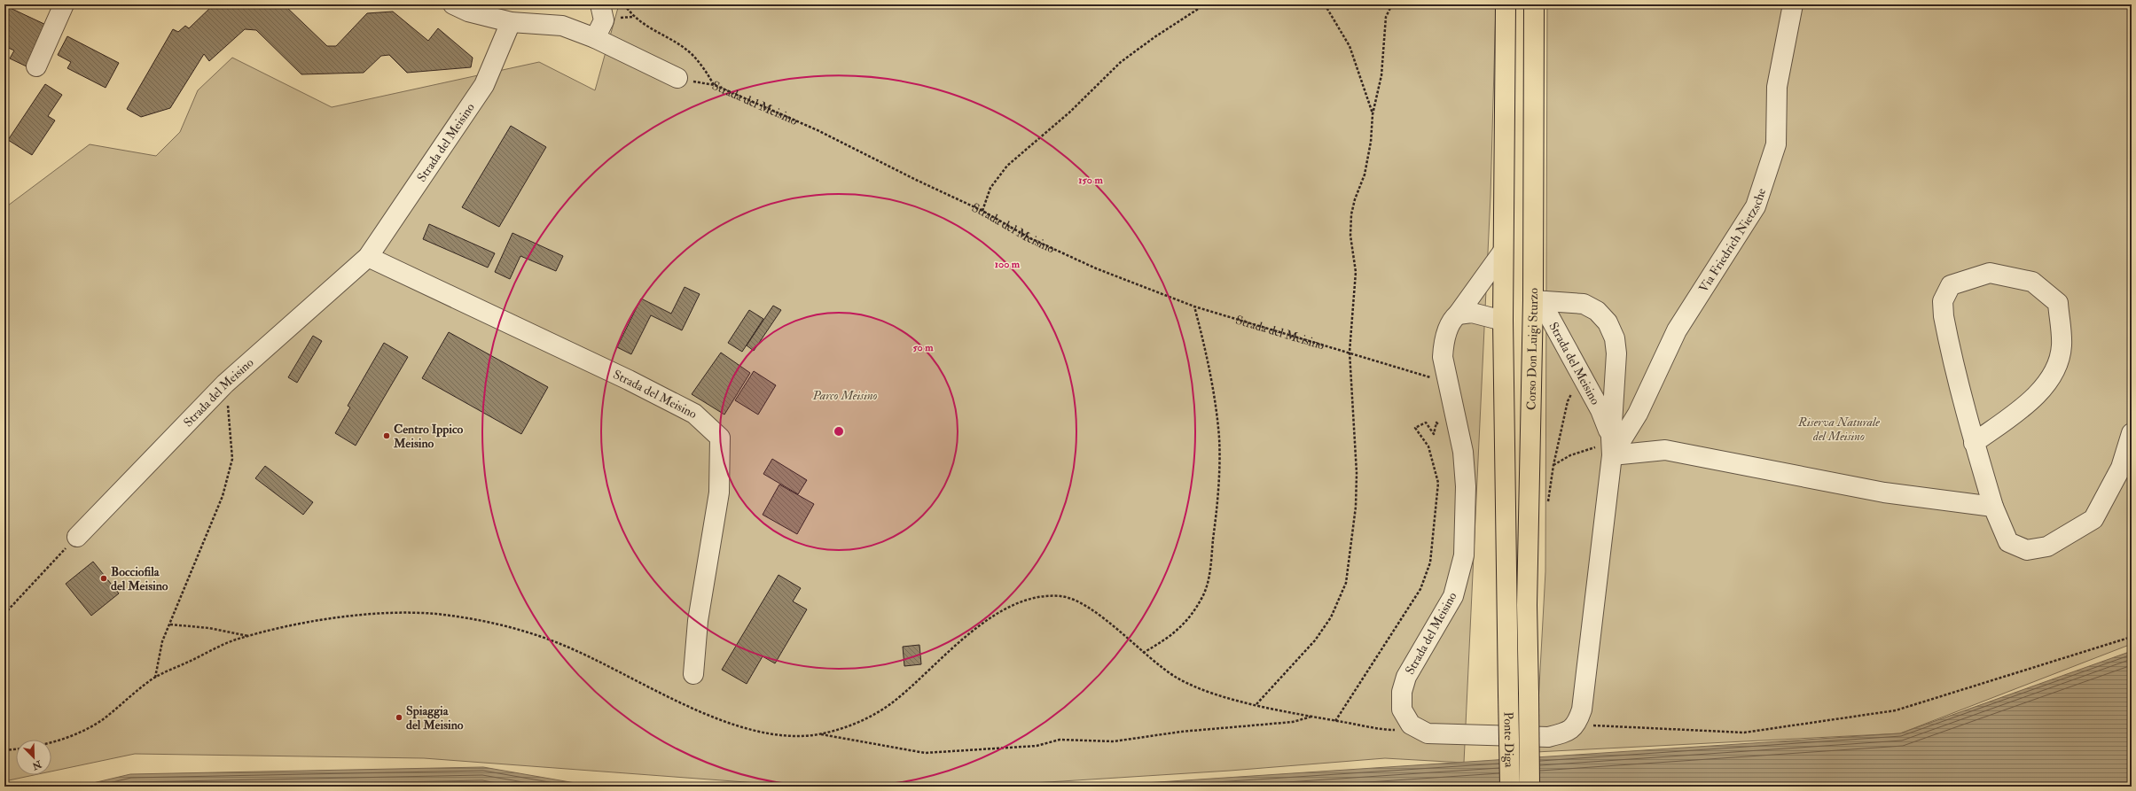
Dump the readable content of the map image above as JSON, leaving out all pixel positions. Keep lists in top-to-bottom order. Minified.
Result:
{"streets":{"main road":["Corso Don Luigi Sturzo","Ponte Diga"],"street":["Strada del Meisino","Via Friedrich Nietzsche"]},"crossings":[["Strada del Meisino","Via Friedrich Nietzsche"],["Strada del Meisino","Corso Don Luigi Sturzo"],["Corso Don Luigi Sturzo","Ponte Diga"]],"parks":["Parco Meisino","Riserva Naturale del Meisino"],"places":["Centro Ippico Meisino","Bocciofila del Meisino","Spiaggia del Meisino"],"north":"bottom right","rings":["150 m","100 m","50 m"]}
